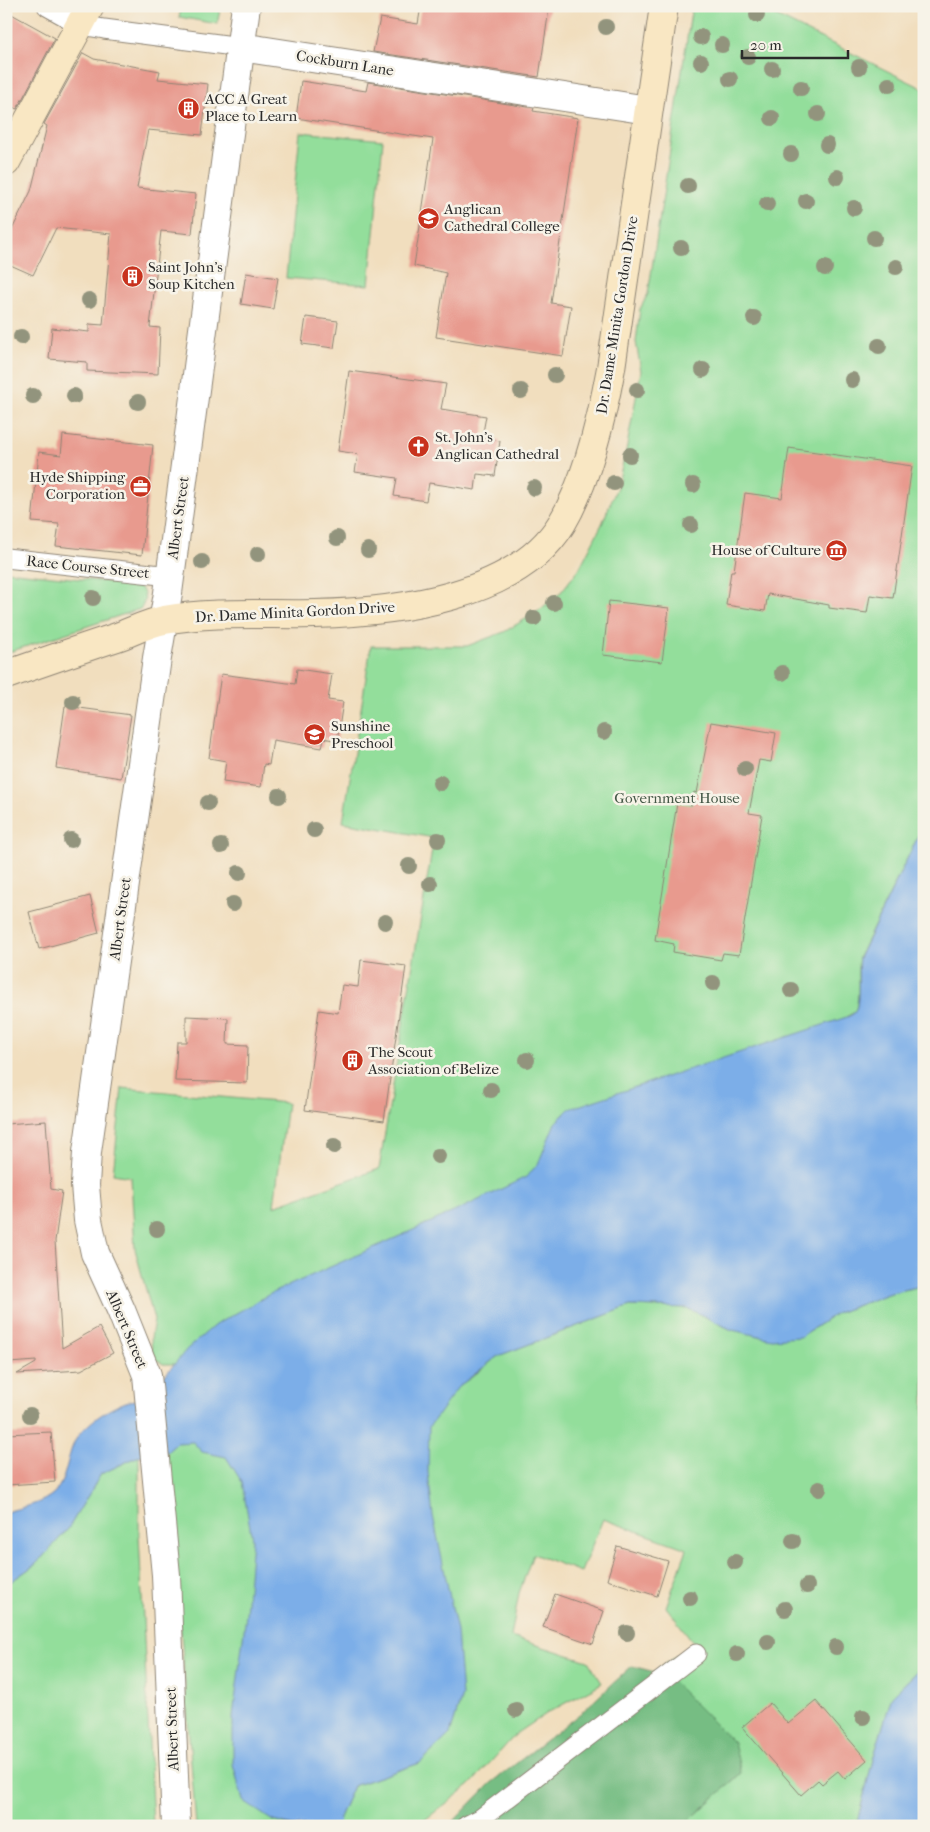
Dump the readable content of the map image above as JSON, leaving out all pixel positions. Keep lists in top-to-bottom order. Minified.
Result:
{"streets":{"main road":["Dr. Dame Minita Gordon Drive"],"street":["Cockburn Lane","Albert Street"],"lane":["Race Course Street"]},"crossings":[["Cockburn Lane","Dr. Dame Minita Gordon Drive"],["Cockburn Lane","Albert Street"],["Dr. Dame Minita Gordon Drive","Albert Street"],["Albert Street","Race Course Street"]],"parks":["Government House"],"places":{"building":["ACC A Great Place to Learn","Saint John's Soup Kitchen","The Scout Association of Belize"],"school or university":["Anglican Cathedral College","Sunshine Preschool"],"church":["St. John's Anglican Cathedral"],"office":["Hyde Shipping Corporation"],"museum":["House of Culture"]},"scale_bar":"20 m"}
